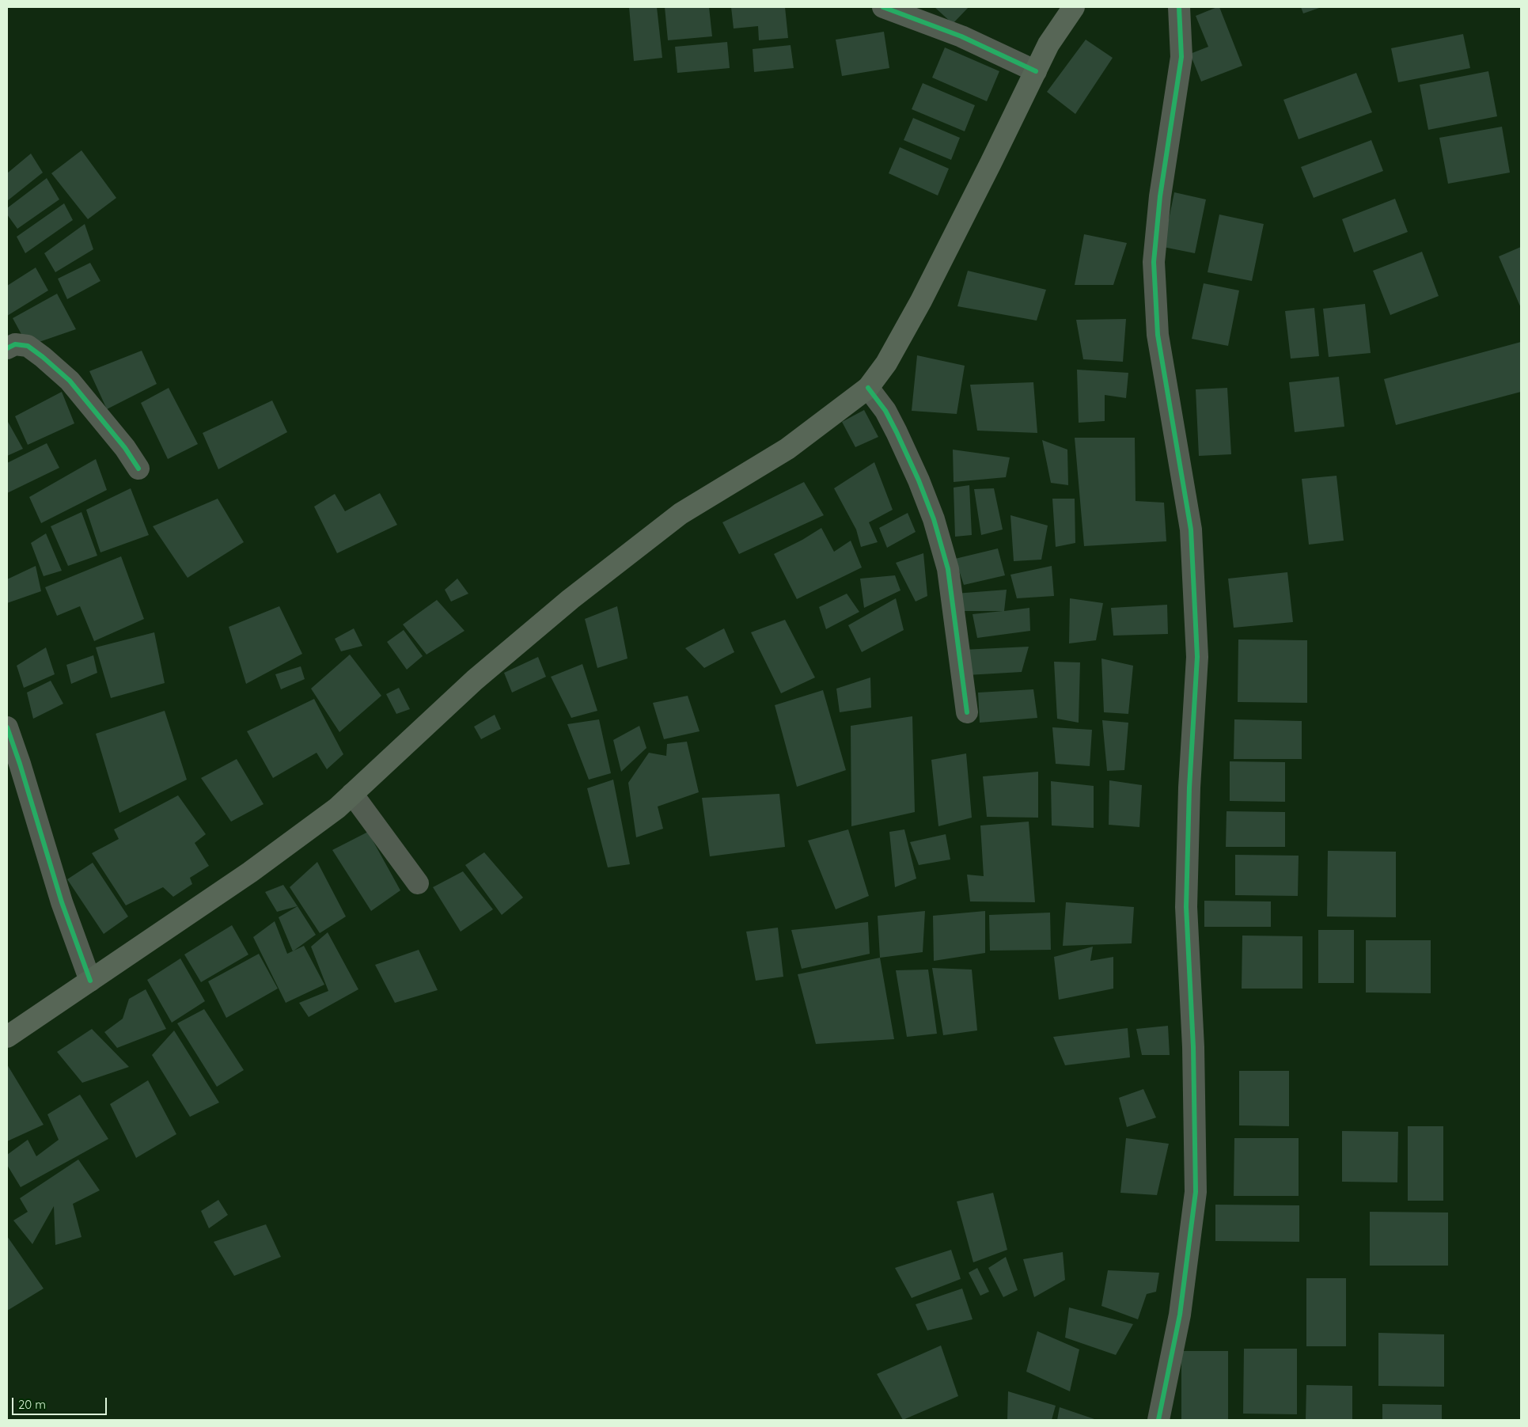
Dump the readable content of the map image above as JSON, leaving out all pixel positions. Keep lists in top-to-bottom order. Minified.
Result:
{"scale_bar":"20 m"}
